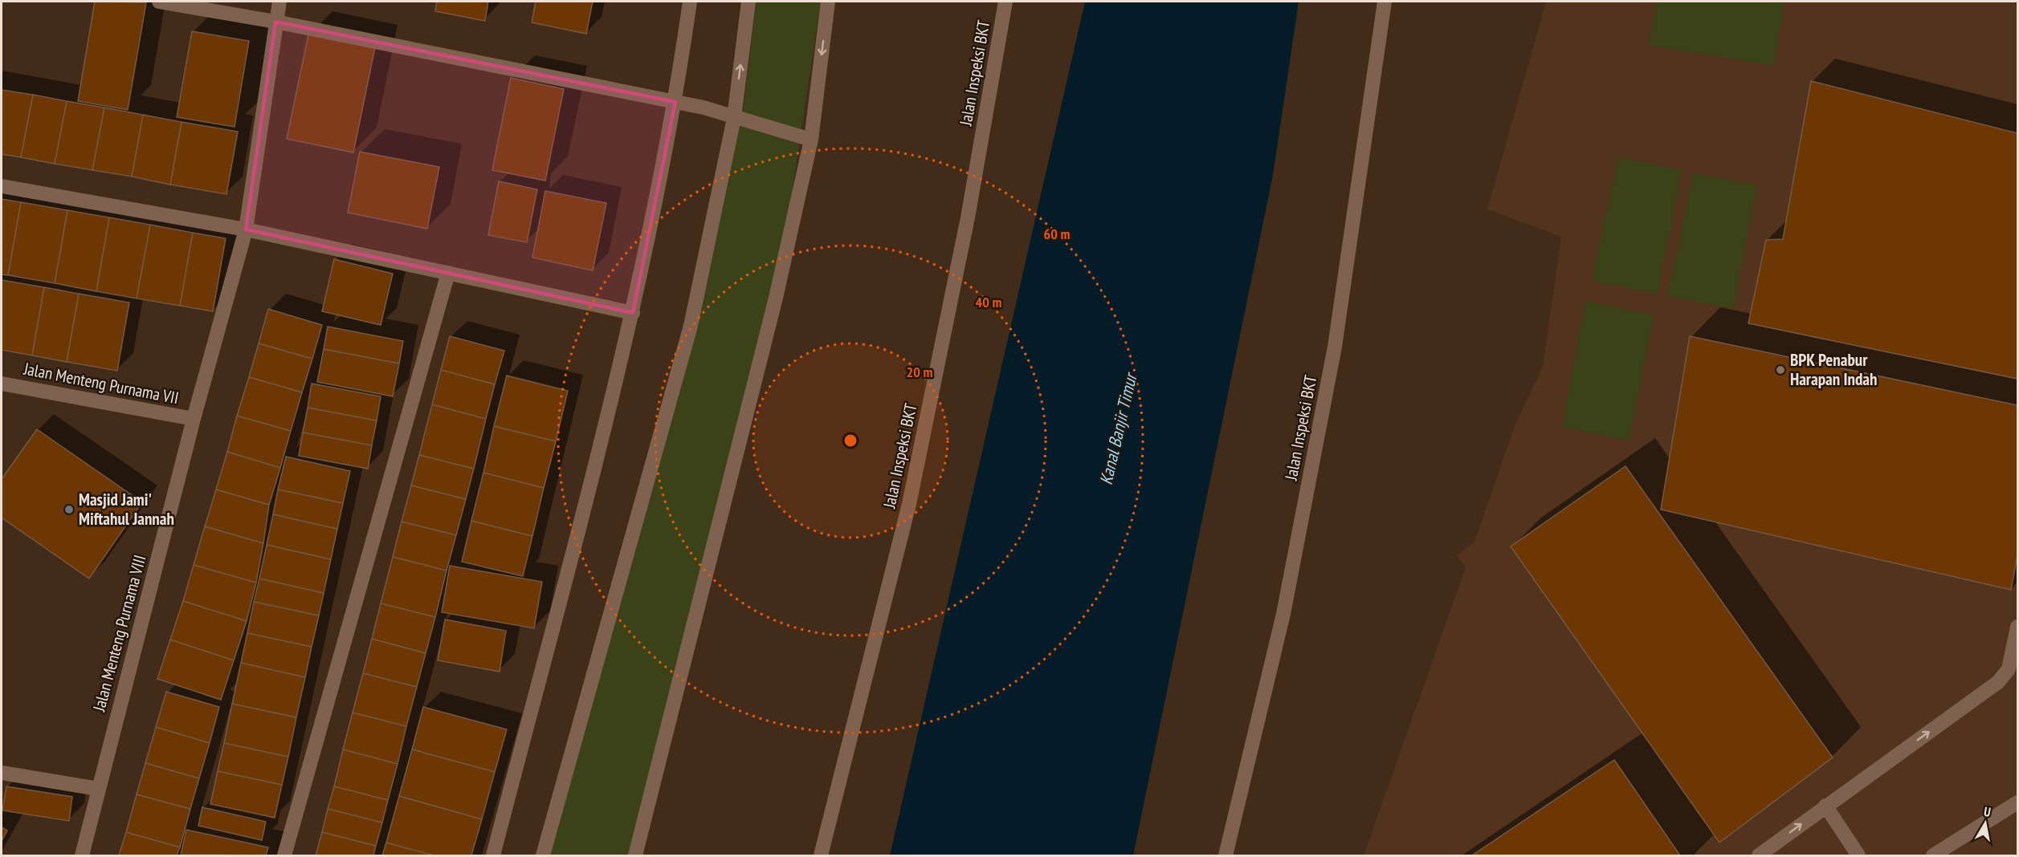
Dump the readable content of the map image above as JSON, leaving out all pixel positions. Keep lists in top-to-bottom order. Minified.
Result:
{"streets":{"street":["Jalan Inspeksi BKT","Jalan Menteng Purnama VII","Jalan Menteng Purnama VIII"]},"crossings":[["Jalan Menteng Purnama VII","Jalan Menteng Purnama VIII"]],"water":["Kanal Banjir Timur"],"places":["BPK Penabur Harapan Indah","Masjid Jami' Miftahul Jannah"],"north":"top","rings":["60 m","40 m","20 m"]}
